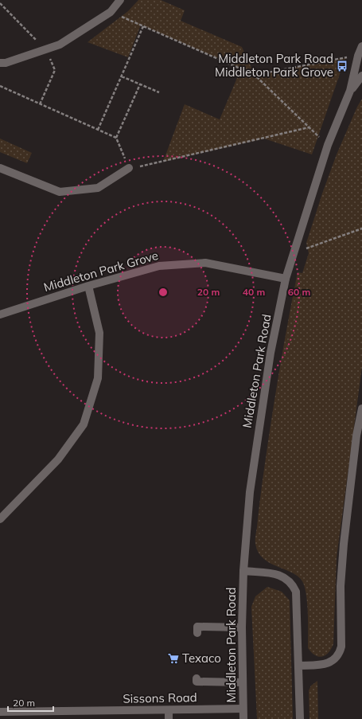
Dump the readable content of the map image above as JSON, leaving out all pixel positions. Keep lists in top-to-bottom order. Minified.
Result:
{"streets":{"street":["Middleton Park Grove","Middleton Park Road","Sissons Road"]},"crossings":[["Middleton Park Grove","Middleton Park Road"],["Middleton Park Road","Sissons Road"]],"places":{"bus stop":["Middleton Park Road Middleton Park Grove"],"supermarket":["Texaco"]},"scale_bar":"20 m","rings":["20 m","40 m","60 m"]}
